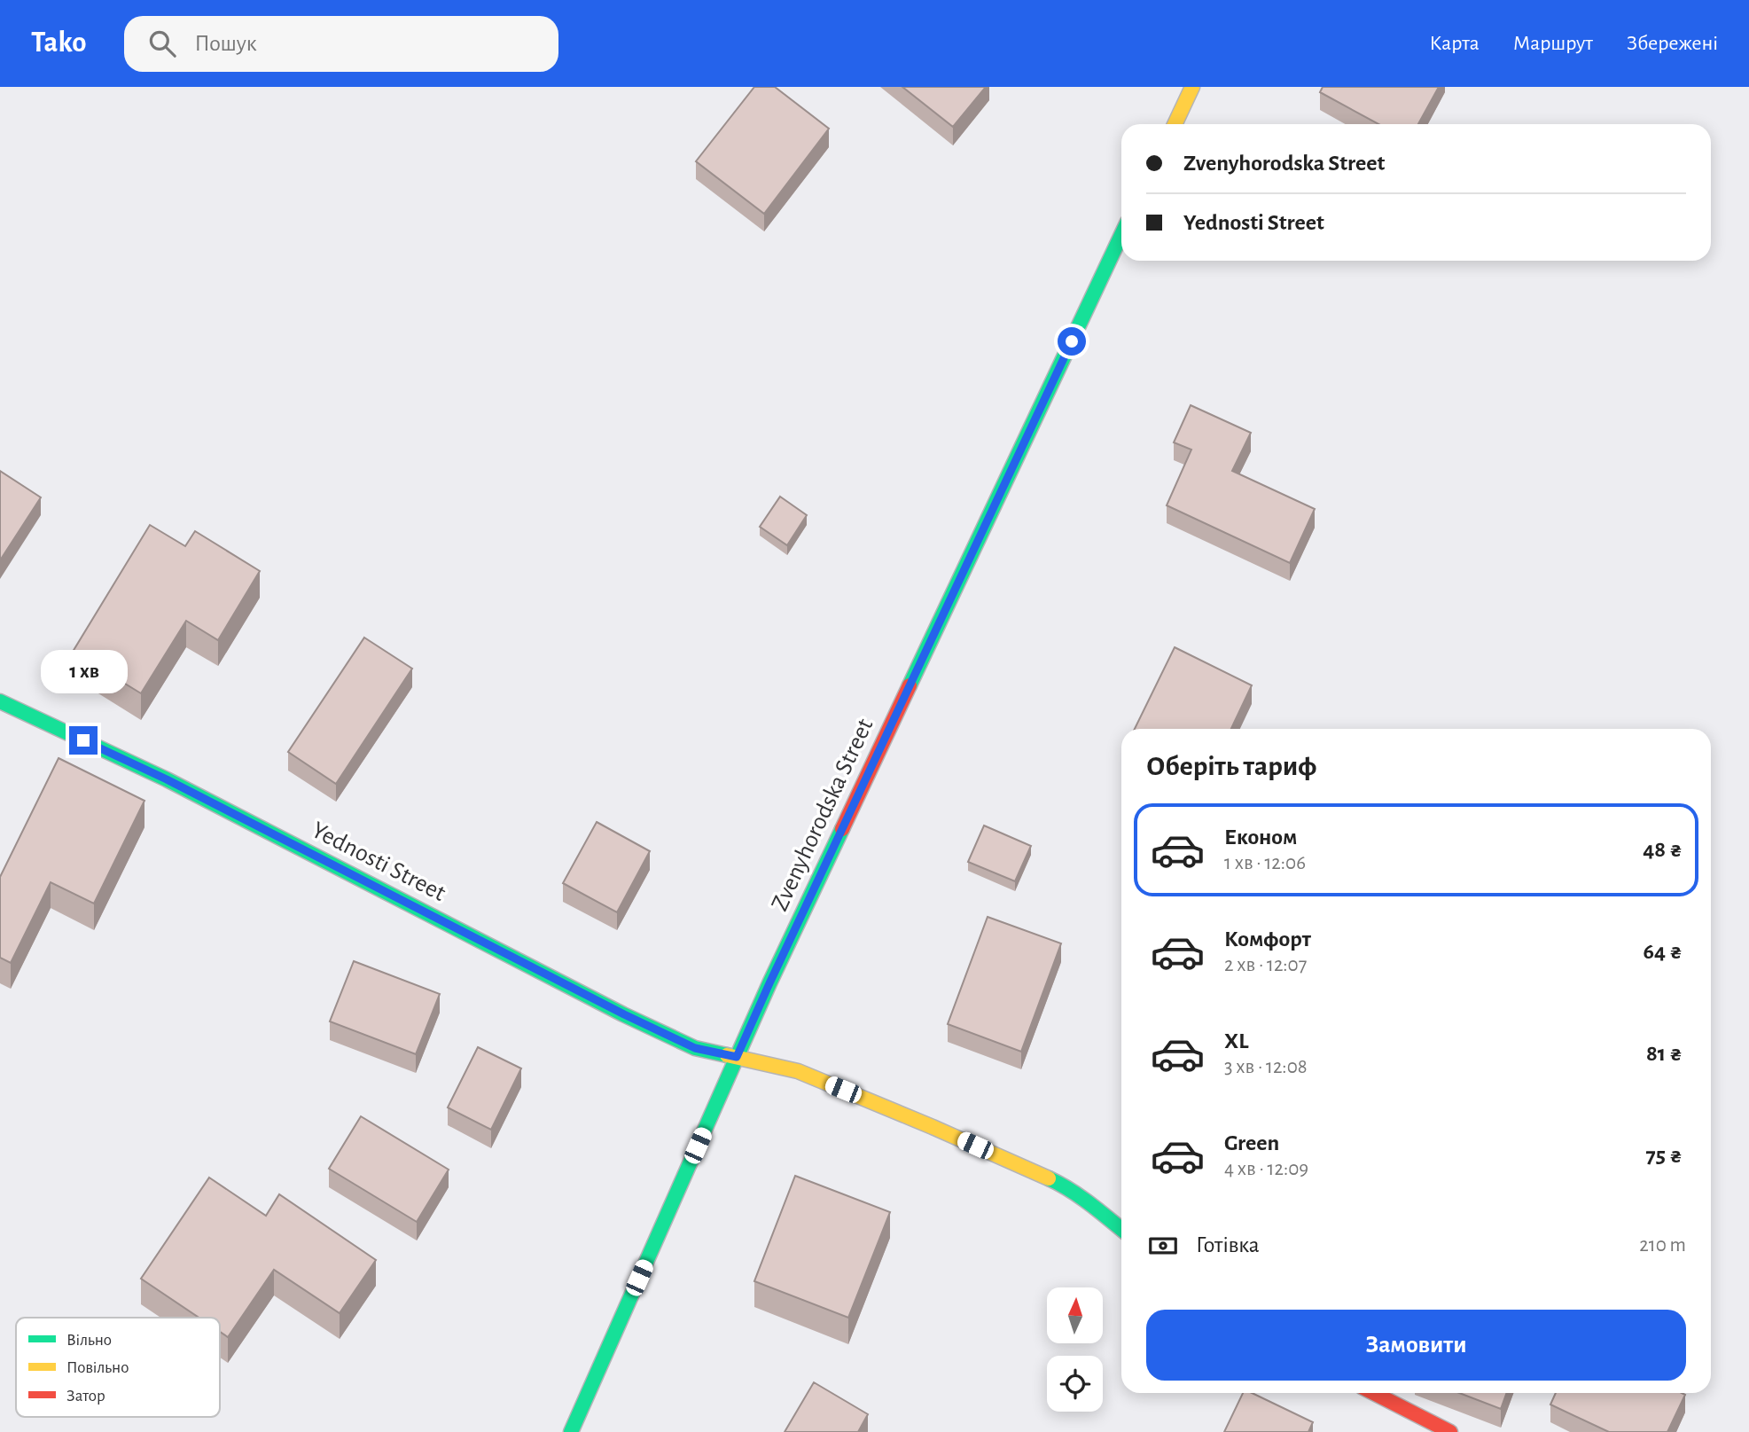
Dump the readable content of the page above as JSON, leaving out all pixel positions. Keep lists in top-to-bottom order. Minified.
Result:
{"streets":{"street":["Zvenyhorodska Street","Yednosti Street"]},"crossings":[["Zvenyhorodska Street","Yednosti Street"]],"legend":["Вільно","Повільно","Затор"],"north":"top","page":{"header":"Tako","search":"Пошук","nav":["Карта","Маршрут","Збережені"],"banner":["Zvenyhorodska Street","Yednosti Street"],"bubble":"1 хв","heading":"Оберіть тариф","list":[{"name":"Економ","note":"1 хв · 12:06","value":"48 ₴"},{"name":"Комфорт","note":"2 хв · 12:07","value":"64 ₴"},{"name":"XL","note":"3 хв · 12:08","value":"81 ₴"},{"name":"Green","note":"4 хв · 12:09","value":"75 ₴"}],"pay":["Готівка","210 m"],"buttons":"Замовити"}}
